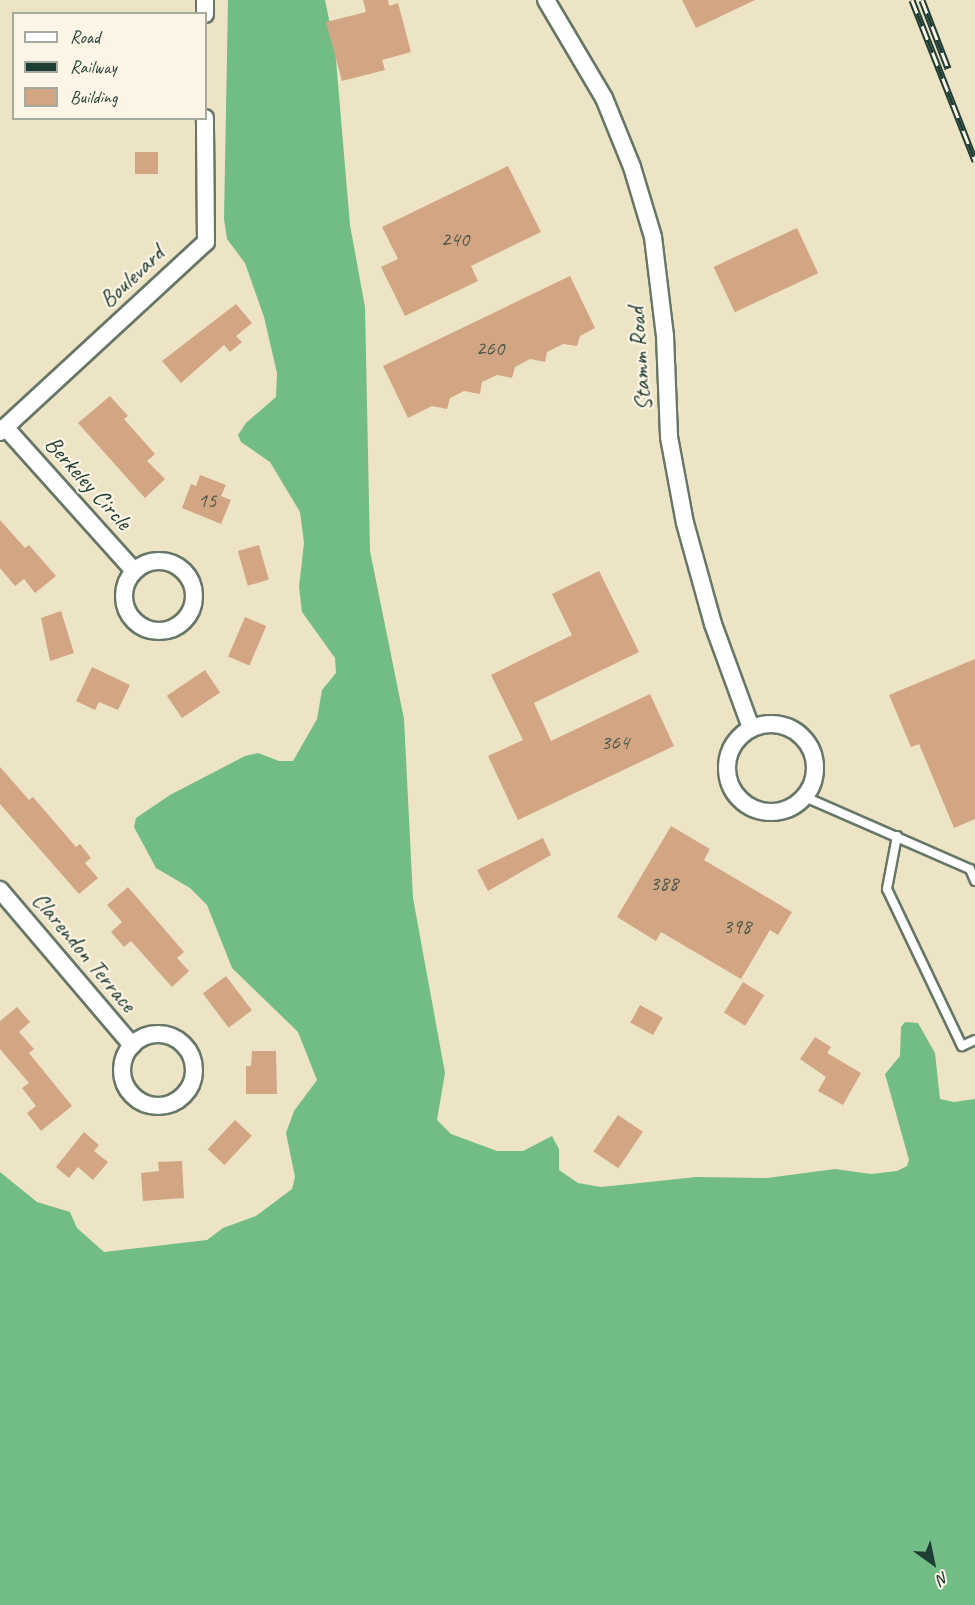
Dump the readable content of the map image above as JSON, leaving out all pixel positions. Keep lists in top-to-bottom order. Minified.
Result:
{"streets":{"street":["Boulevard","Stamm Road","Berkeley Circle","Clarendon Terrace"]},"crossings":[["Boulevard","Berkeley Circle"]],"house_numbers":["240","260","15","364","388","398"],"legend":["Road","Railway","Building"],"north":"bottom right"}
